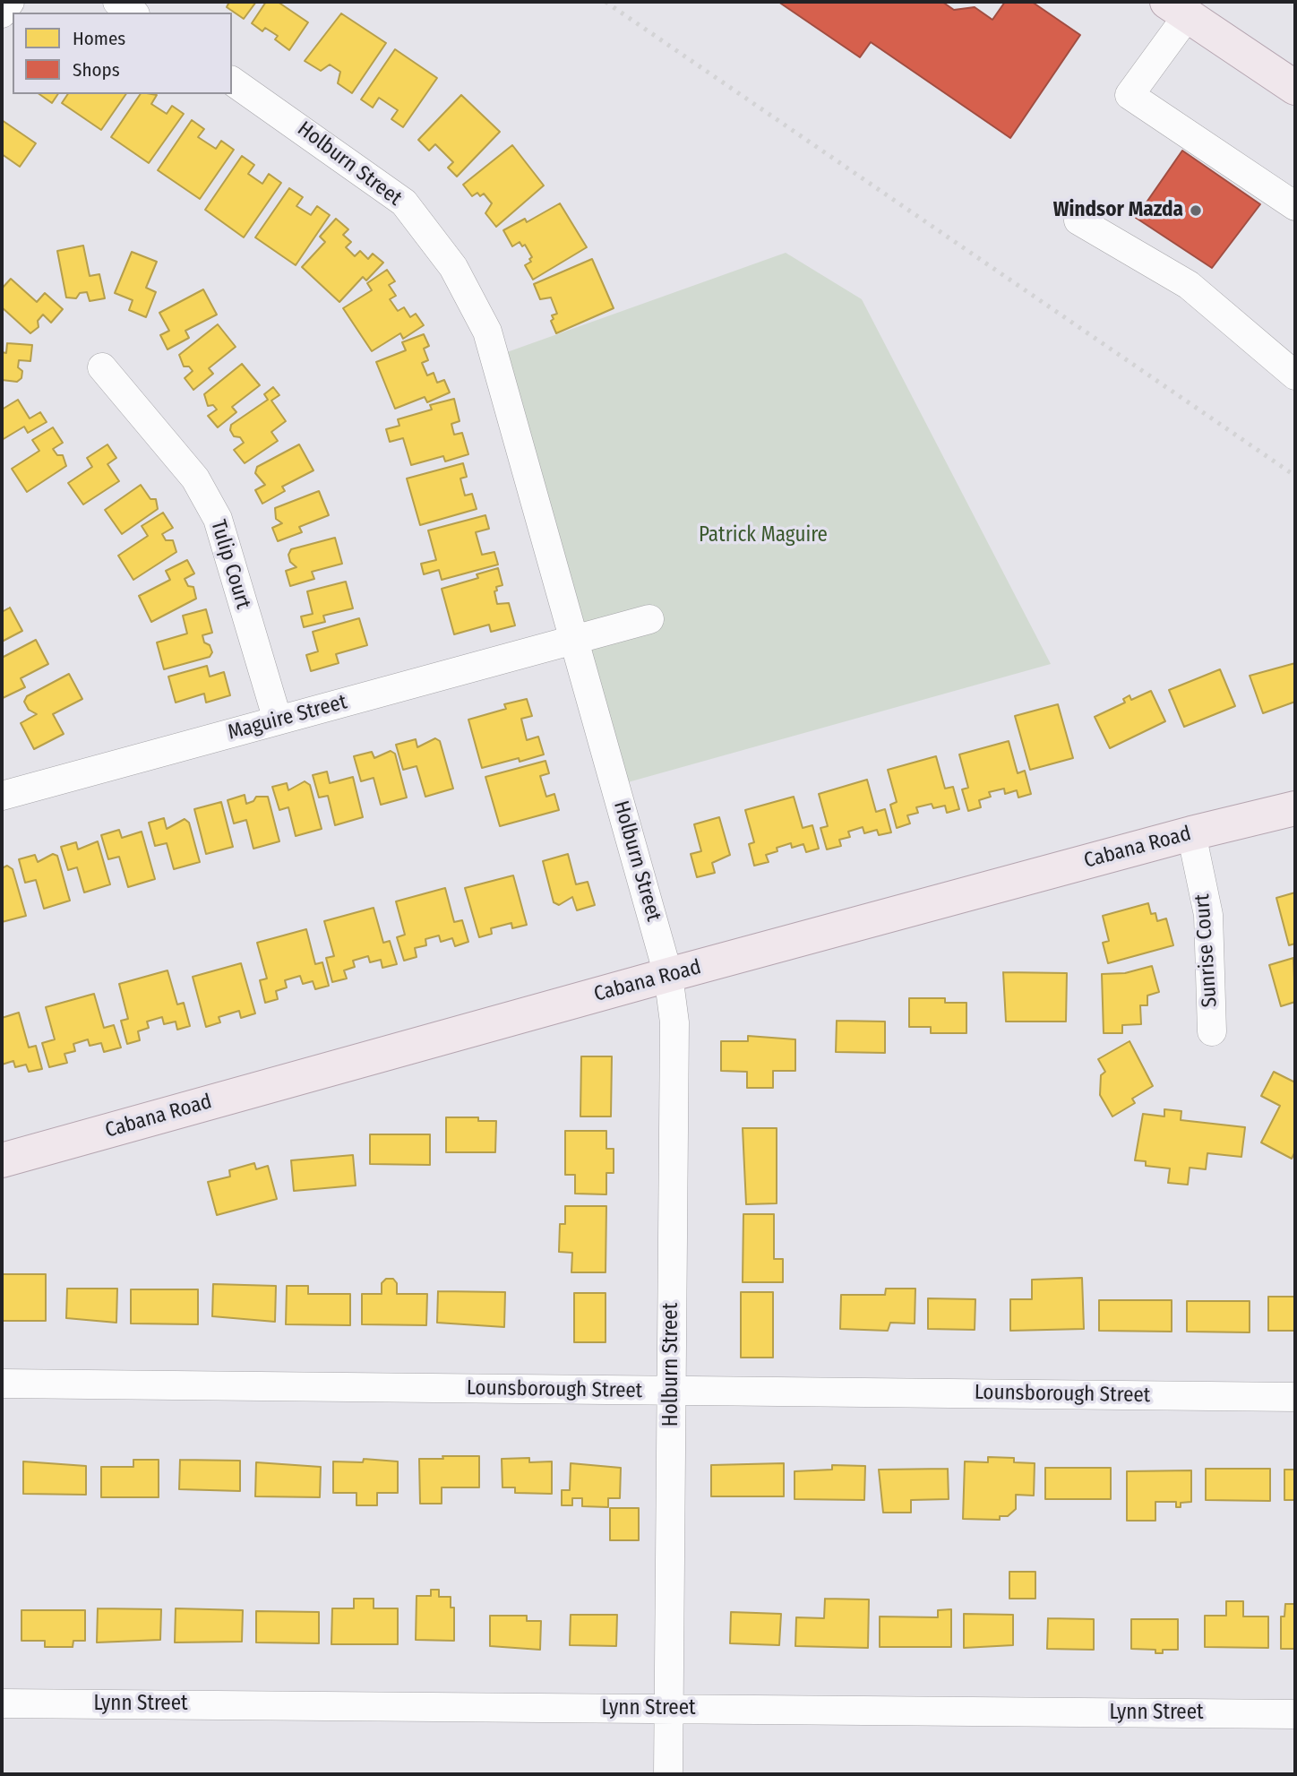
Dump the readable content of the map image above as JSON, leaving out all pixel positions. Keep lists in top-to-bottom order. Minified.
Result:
{"streets":{"main road":["Cabana Road"],"street":["Holburn Street","Tulip Court","Maguire Street","Sunrise Court","Lounsborough Street","Lynn Street"]},"crossings":[["Holburn Street","Maguire Street"],["Holburn Street","Cabana Road"],["Holburn Street","Lounsborough Street"],["Holburn Street","Lynn Street"],["Tulip Court","Maguire Street"],["Cabana Road","Sunrise Court"]],"parks":["Patrick Maguire"],"places":["Windsor Mazda"],"legend":["Homes","Shops"]}
